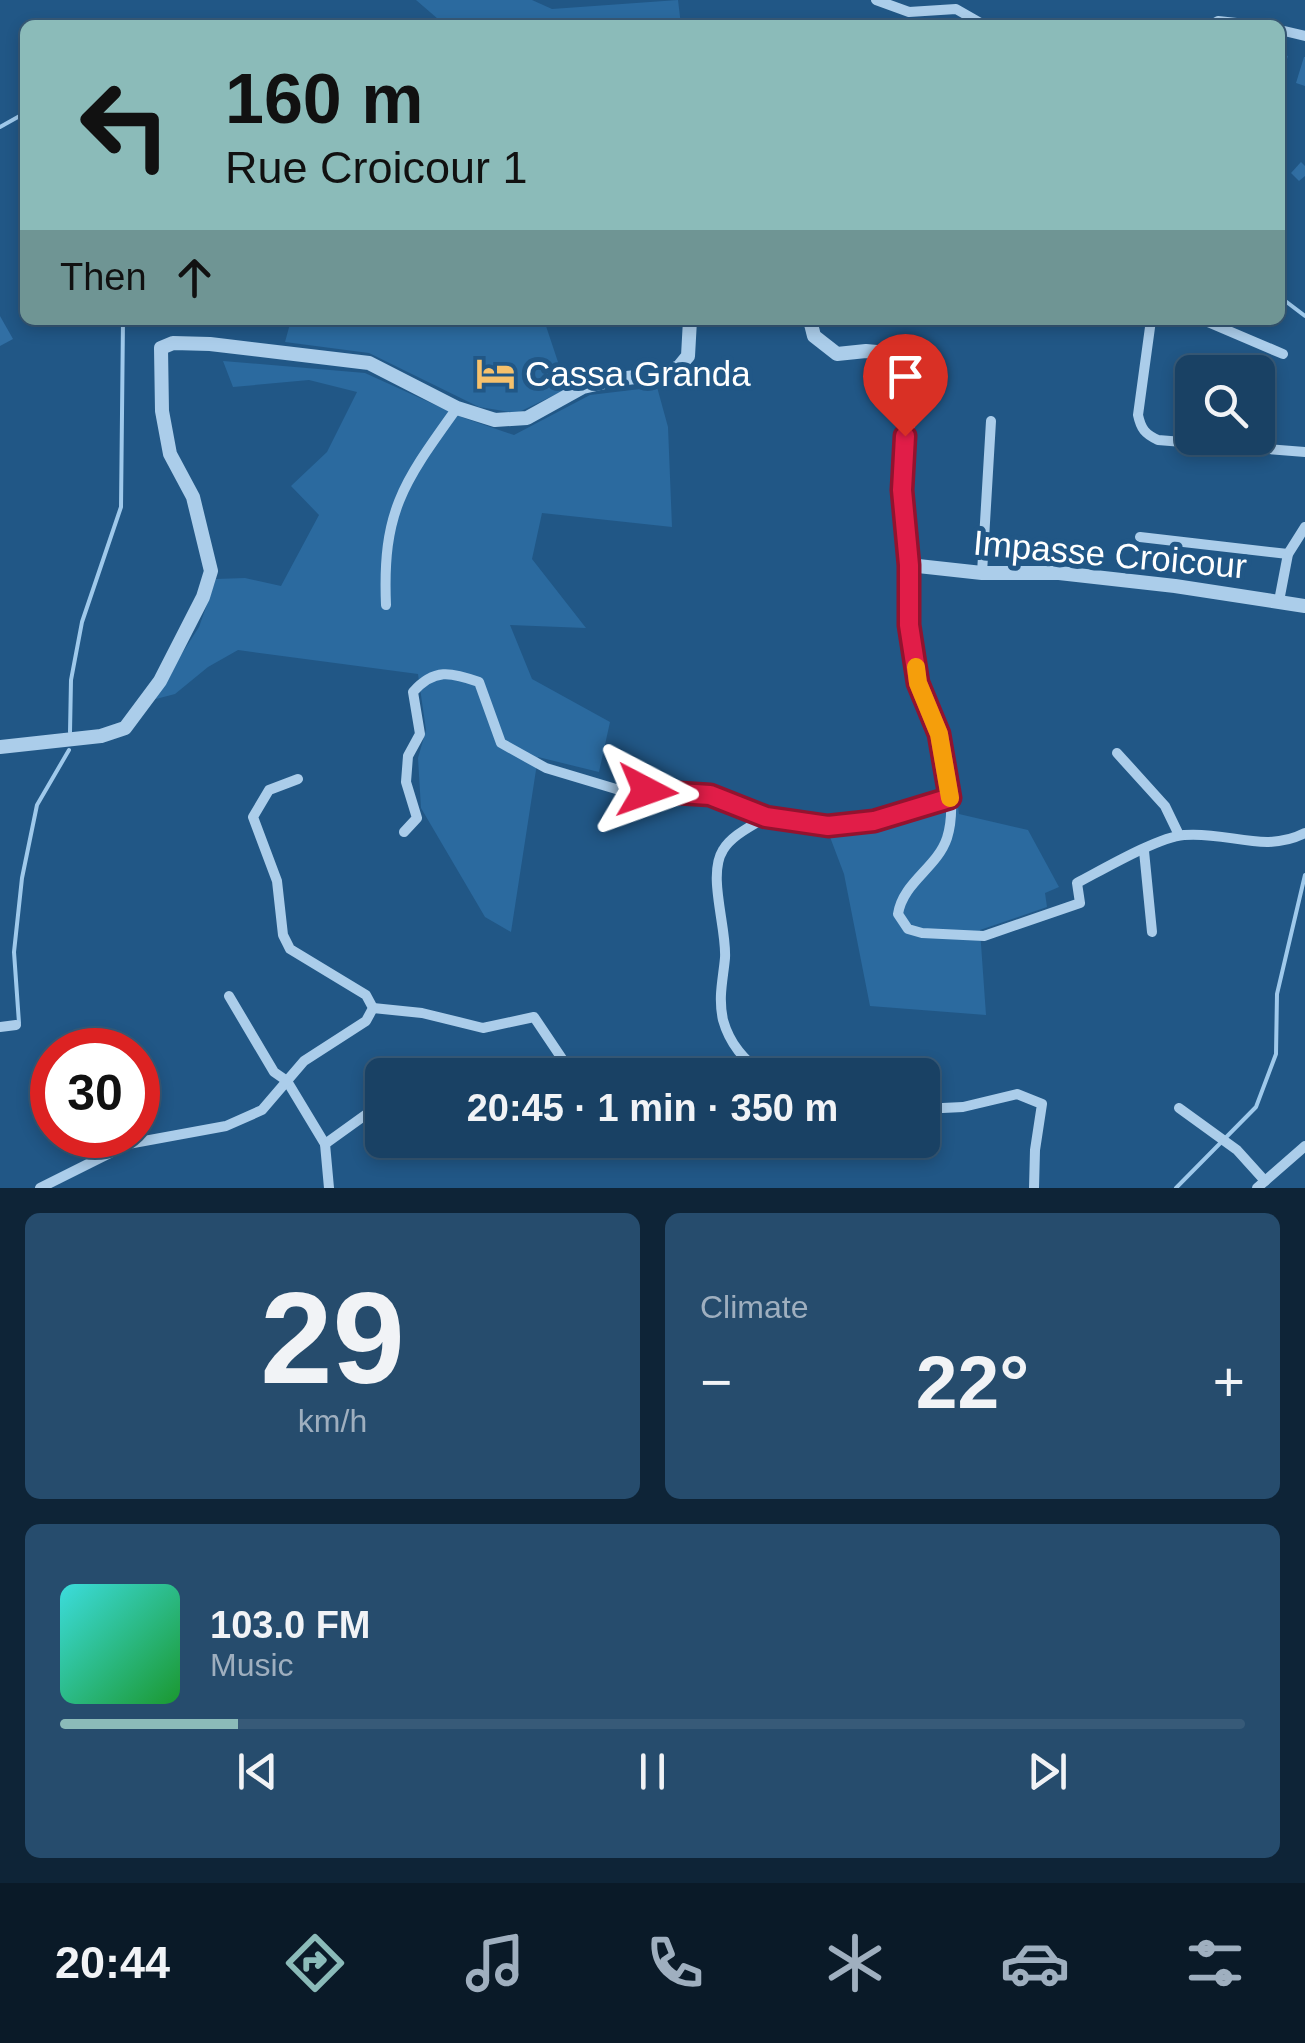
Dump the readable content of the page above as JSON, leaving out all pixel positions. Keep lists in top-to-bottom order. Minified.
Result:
{"streets":{"street":["Impasse Croicour"]},"places":{"hotel":["Cassa Granda"]},"page":{"turn":["160 m","Rue Croicour 1"],"then":"Then","limit":"30","trip":"20:45 · 1 min · 350 m","tile":[["29","km/h"],"Climate"],"heat":["−","22°","+"],"song":["103.0 FM","Music"],"tabs":"20:44"}}
